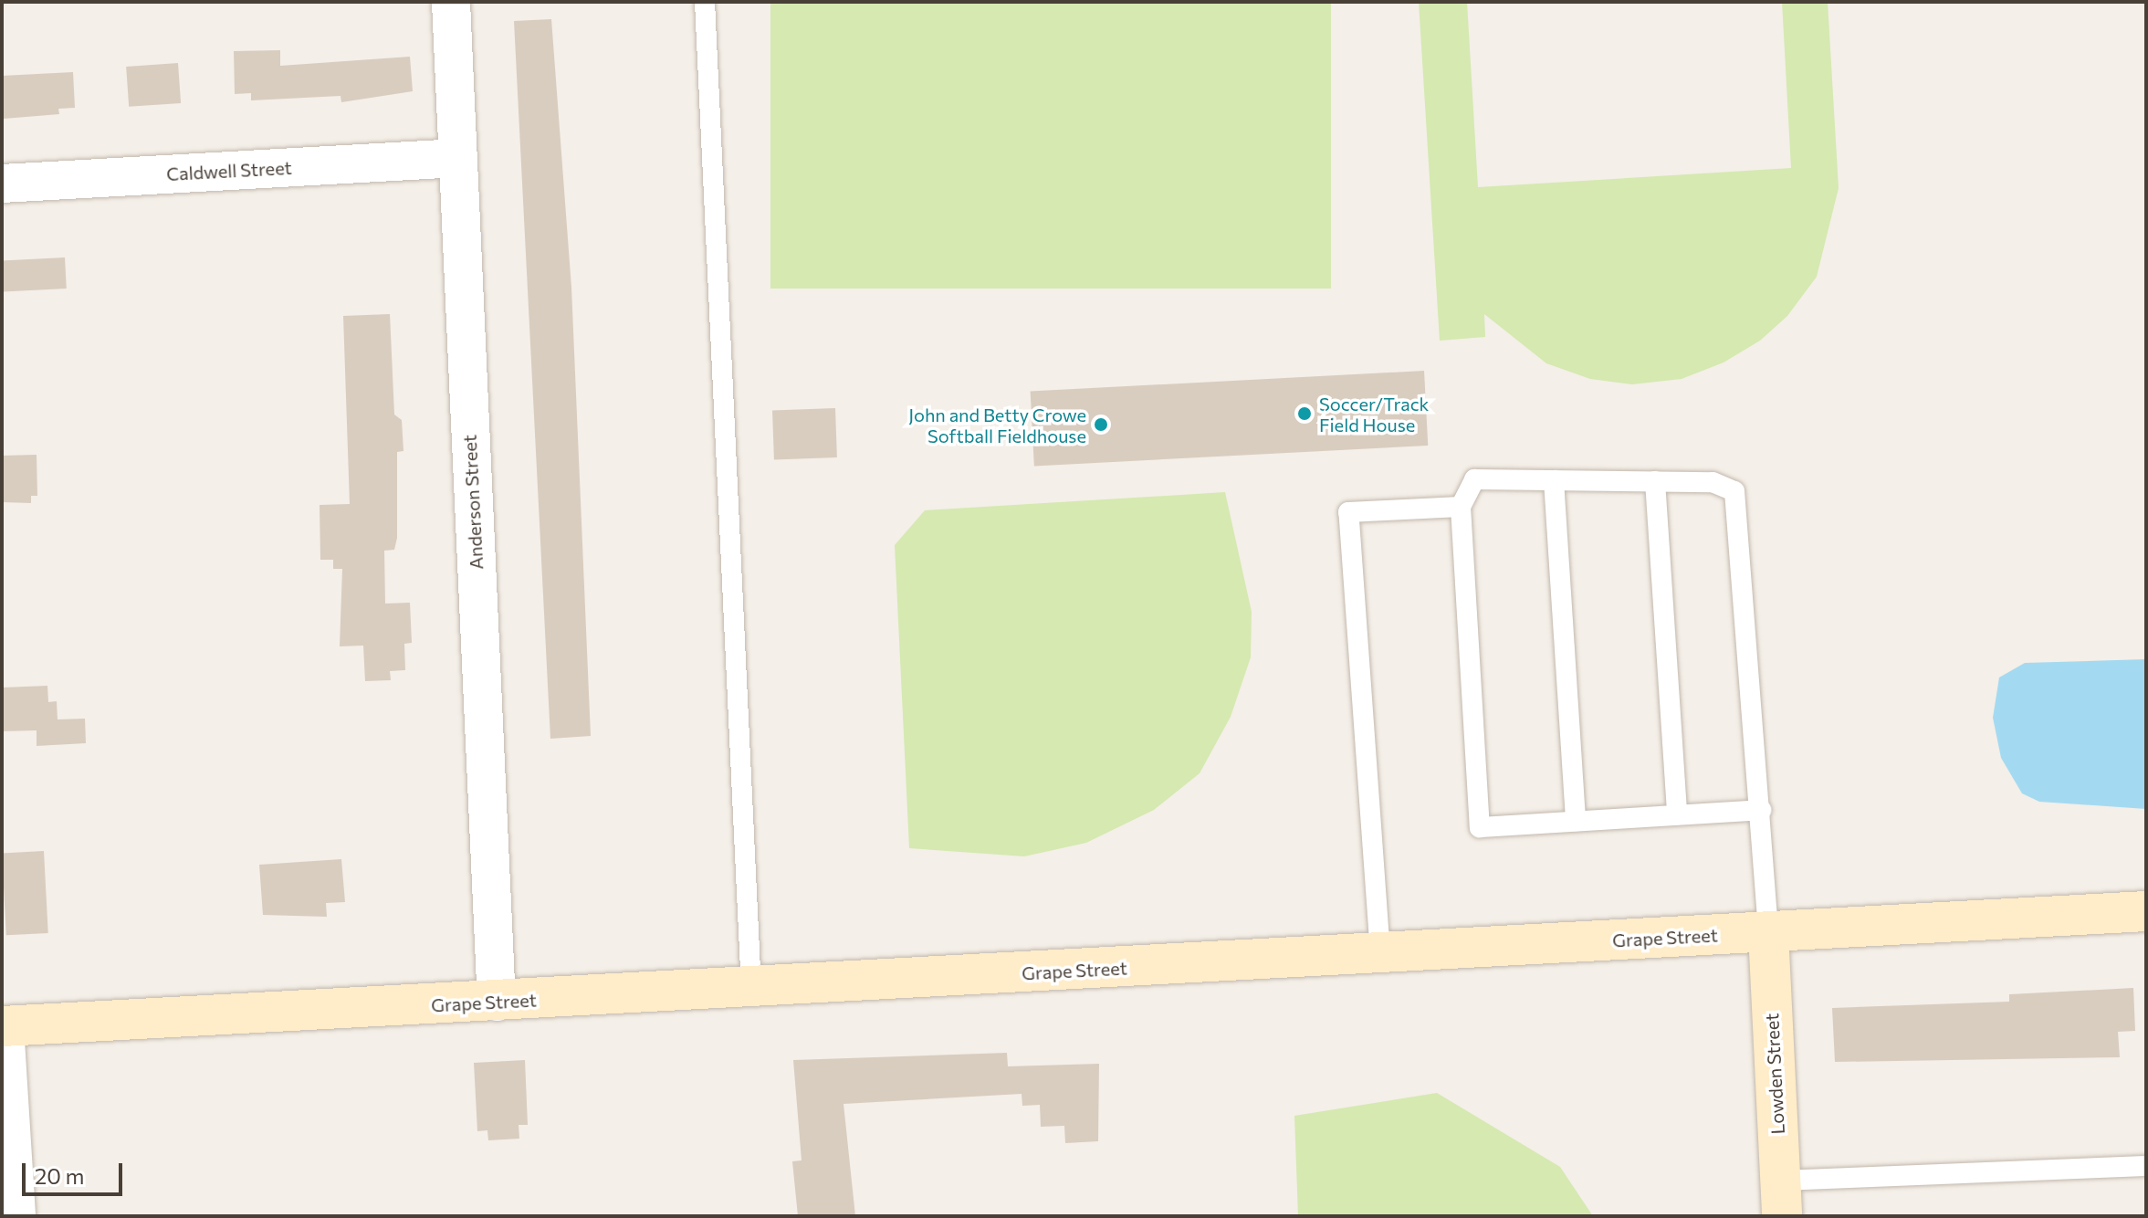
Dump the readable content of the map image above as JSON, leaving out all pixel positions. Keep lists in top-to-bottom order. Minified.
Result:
{"streets":{"street":["Caldwell Street","Anderson Street","Grape Street","Lowden Street"]},"crossings":[["Caldwell Street","Anderson Street"],["Anderson Street","Grape Street"],["Grape Street","Lowden Street"]],"places":["Soccer/Track Field House","John and Betty Crowe Softball Fieldhouse"],"scale_bar":"20 m"}
